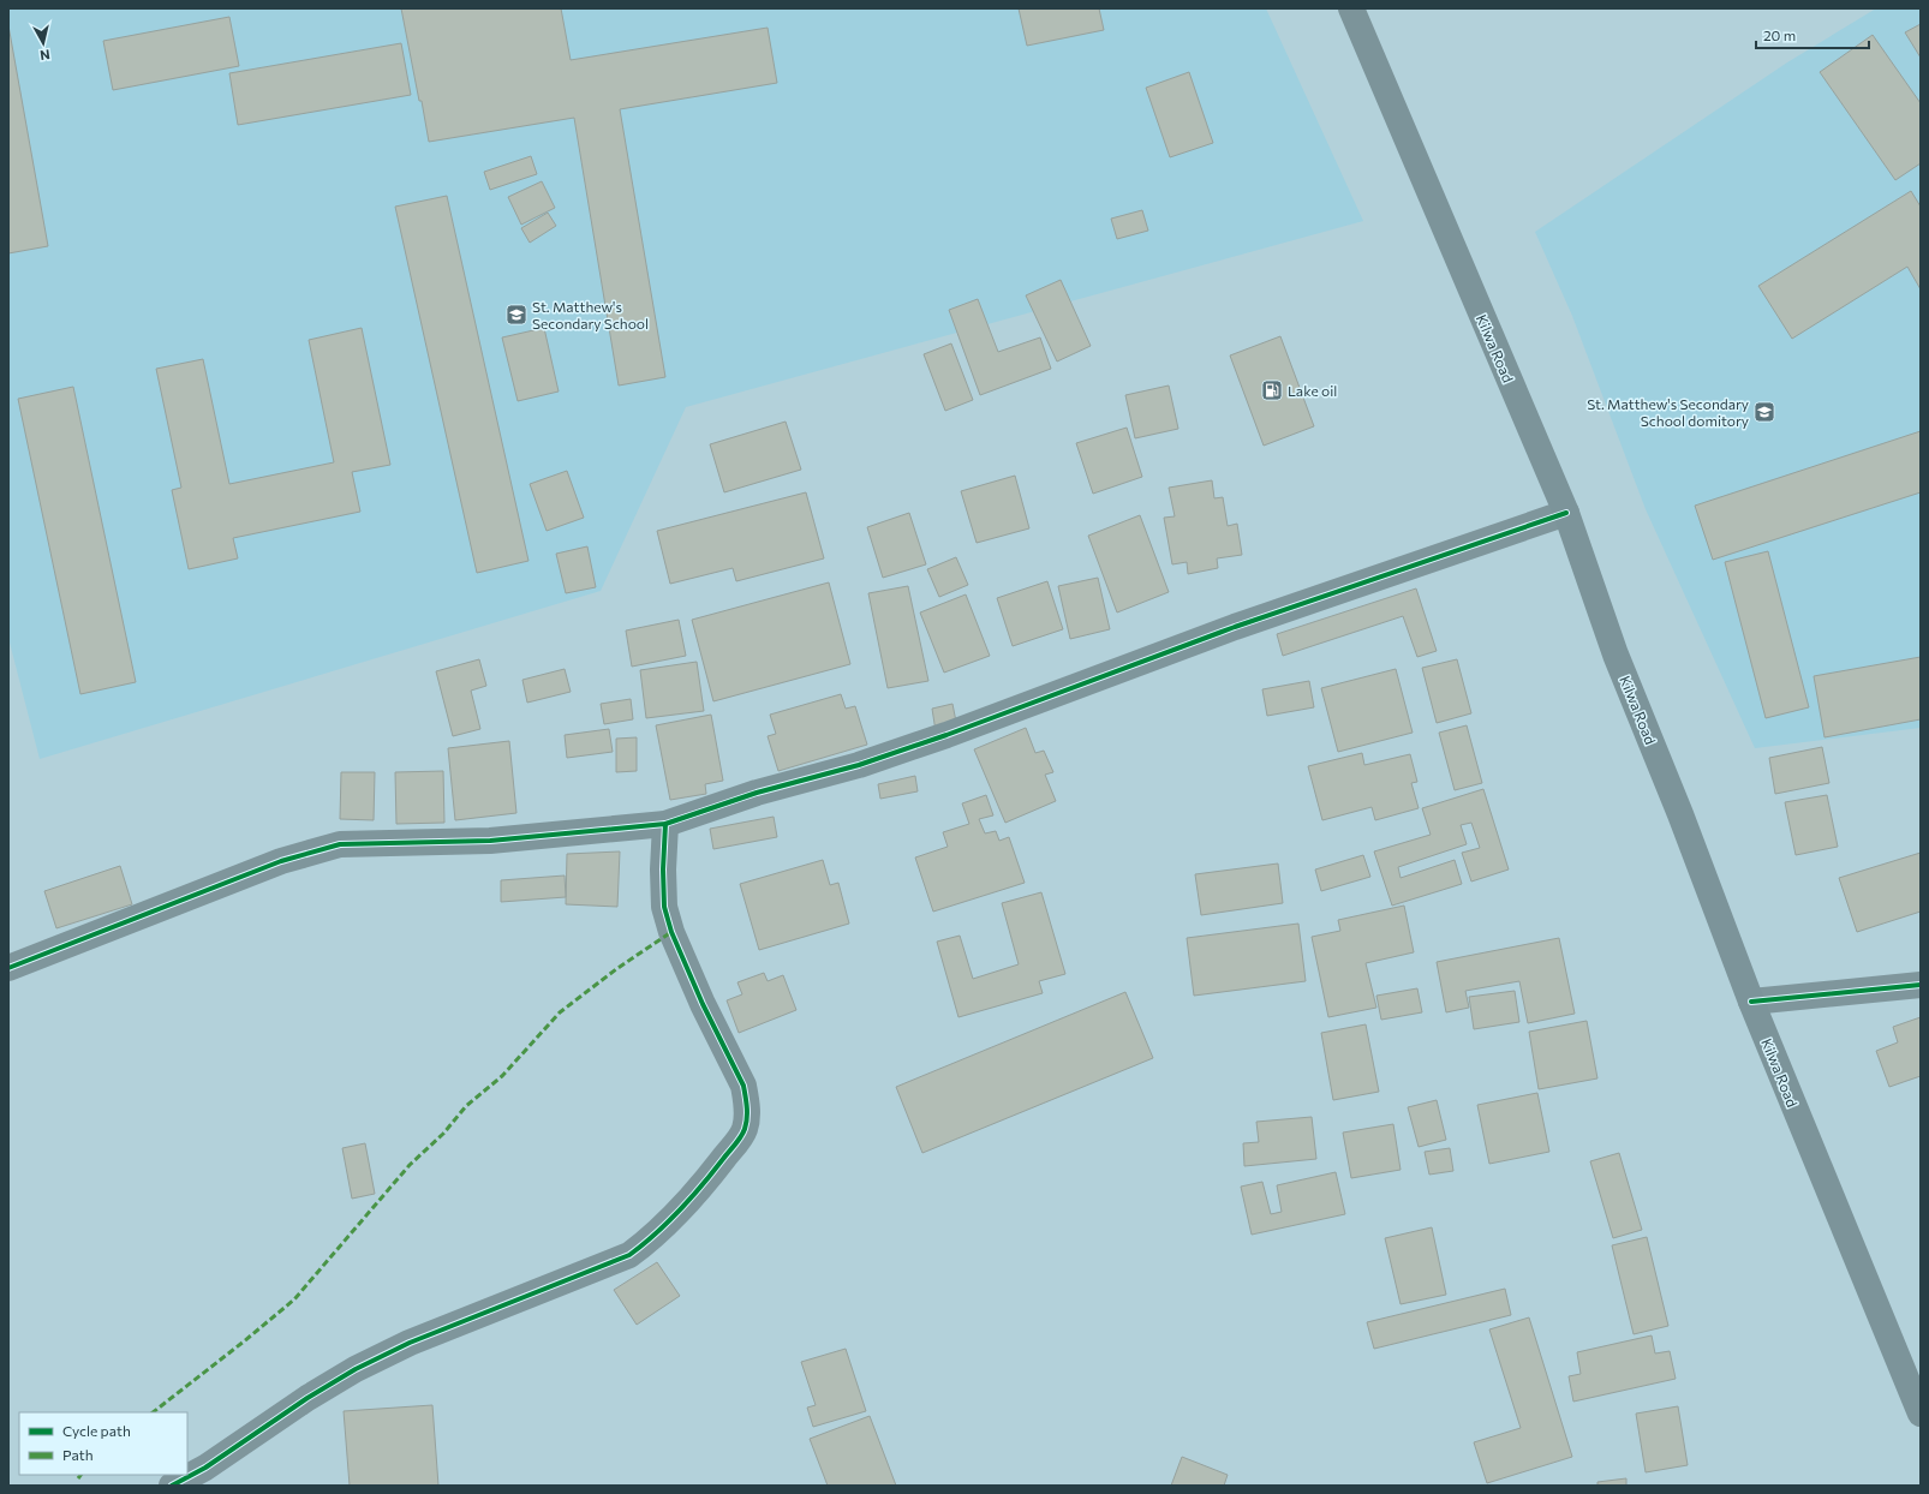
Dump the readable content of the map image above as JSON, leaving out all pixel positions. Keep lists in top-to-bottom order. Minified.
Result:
{"streets":{"highway":["Kilwa Road"]},"places":{"school or university":["St. Matthew's Secondary School","St. Matthew's Secondary School domitory"],"fuel station":["Lake oil"]},"legend":["Cycle path","Path"],"scale_bar":"20 m","north":"bottom"}
